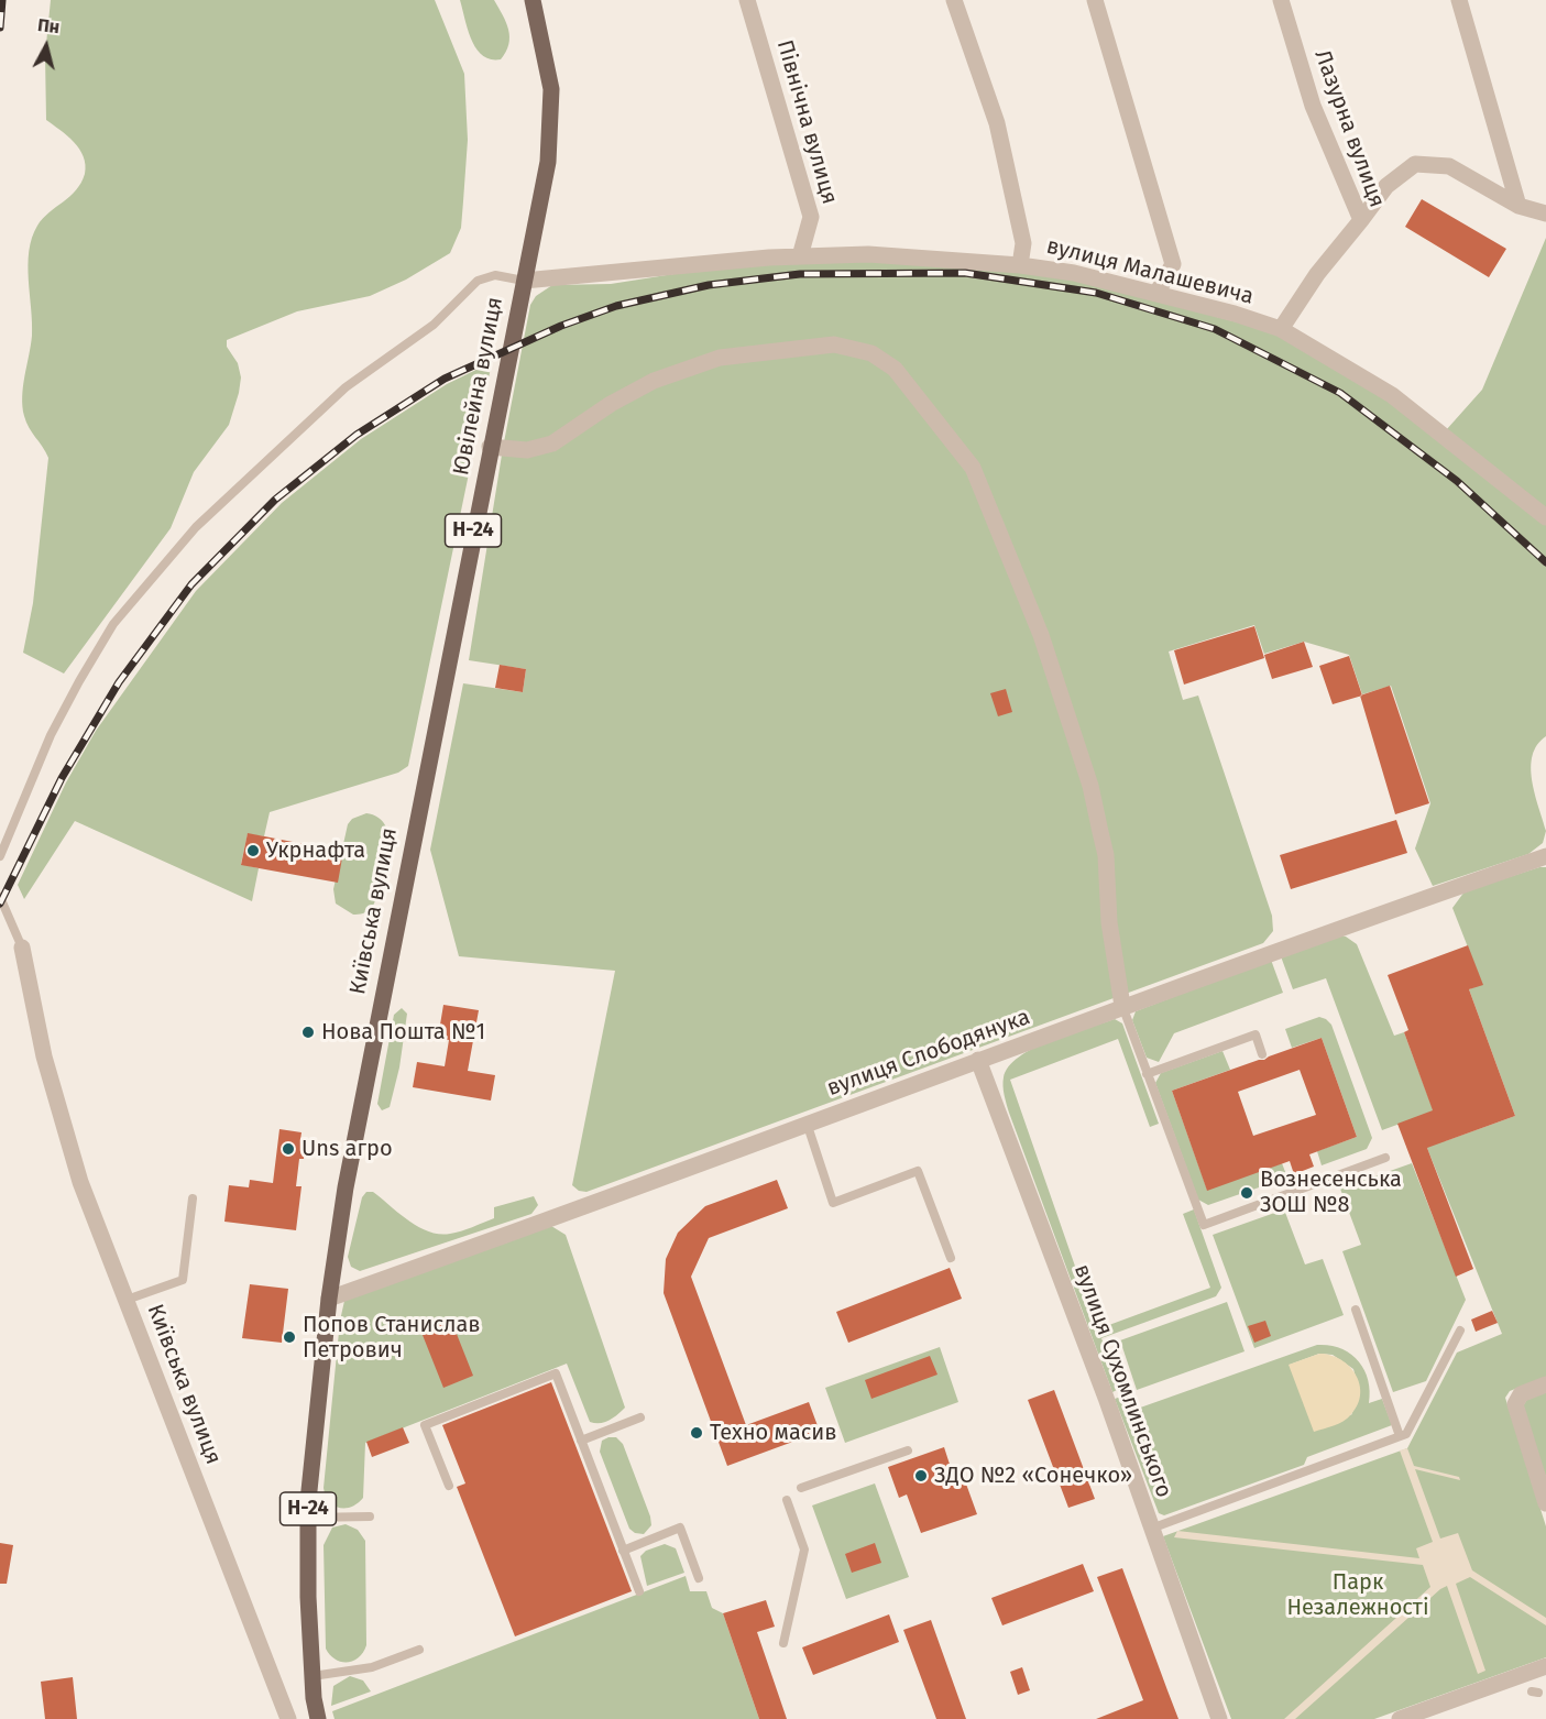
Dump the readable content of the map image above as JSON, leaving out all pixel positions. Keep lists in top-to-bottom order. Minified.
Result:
{"streets":{"main road":["Ювілейна вулиця","Н-24","Київська вулиця"],"street":["Північна вулиця","Лазурна вулиця","вулиця Малашевича","вулиця Слободянука","вулиця Сухомлинського"]},"crossings":[["Північна вулиця","вулиця Малашевича"],["Лазурна вулиця","вулиця Малашевича"],["вулиця Малашевича","Ювілейна вулиця"],["Ювілейна вулиця","Київська вулиця"],["Київська вулиця","вулиця Слободянука"],["вулиця Слободянука","вулиця Сухомлинського"]],"parks":["Парк Незалежності"],"places":["Укрнафта","Нова Пошта №1","Uns агро","Вознесенська ЗОШ №8","Попов Станислав Петрович","Техно масив","ЗДО №2 «Сонечко»"],"north":"top"}
